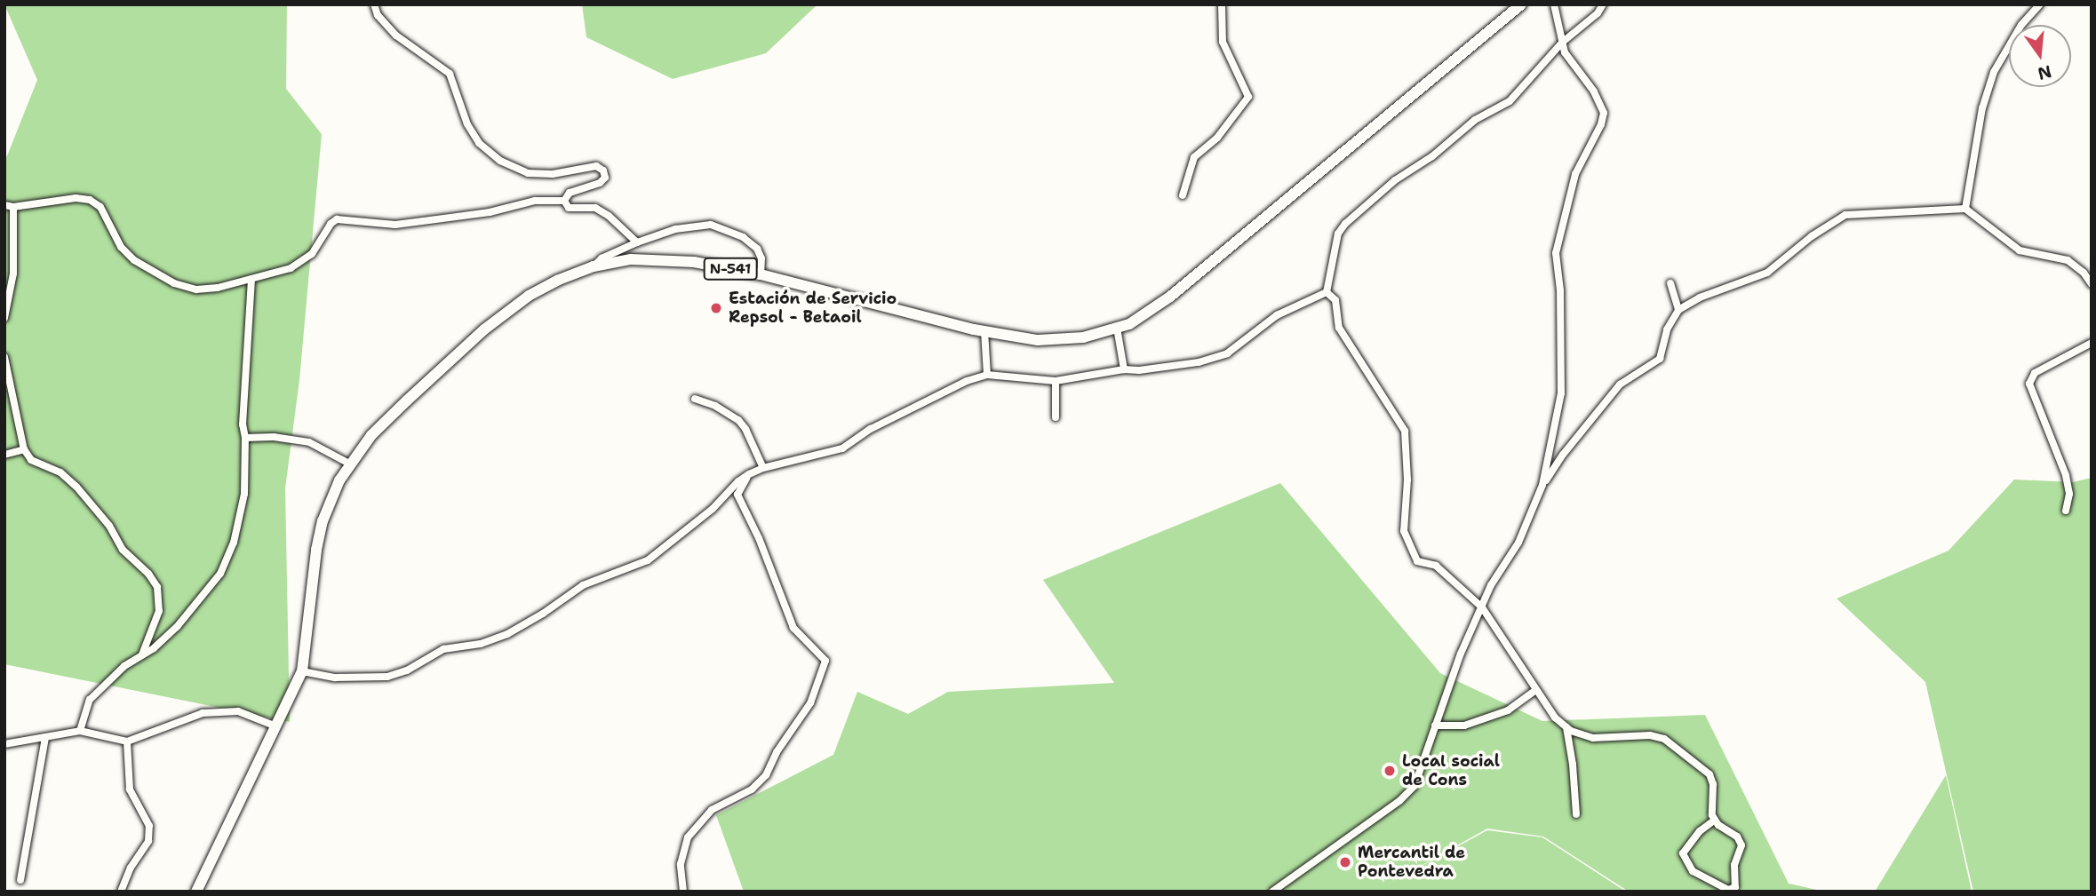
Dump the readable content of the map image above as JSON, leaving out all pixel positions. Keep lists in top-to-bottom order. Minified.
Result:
{"streets":{"highway":["N-541"]},"places":["Estación de Servicio Repsol - Betaoil","Local social de Cons","Mercantil de Pontevedra"],"north":"bottom"}
